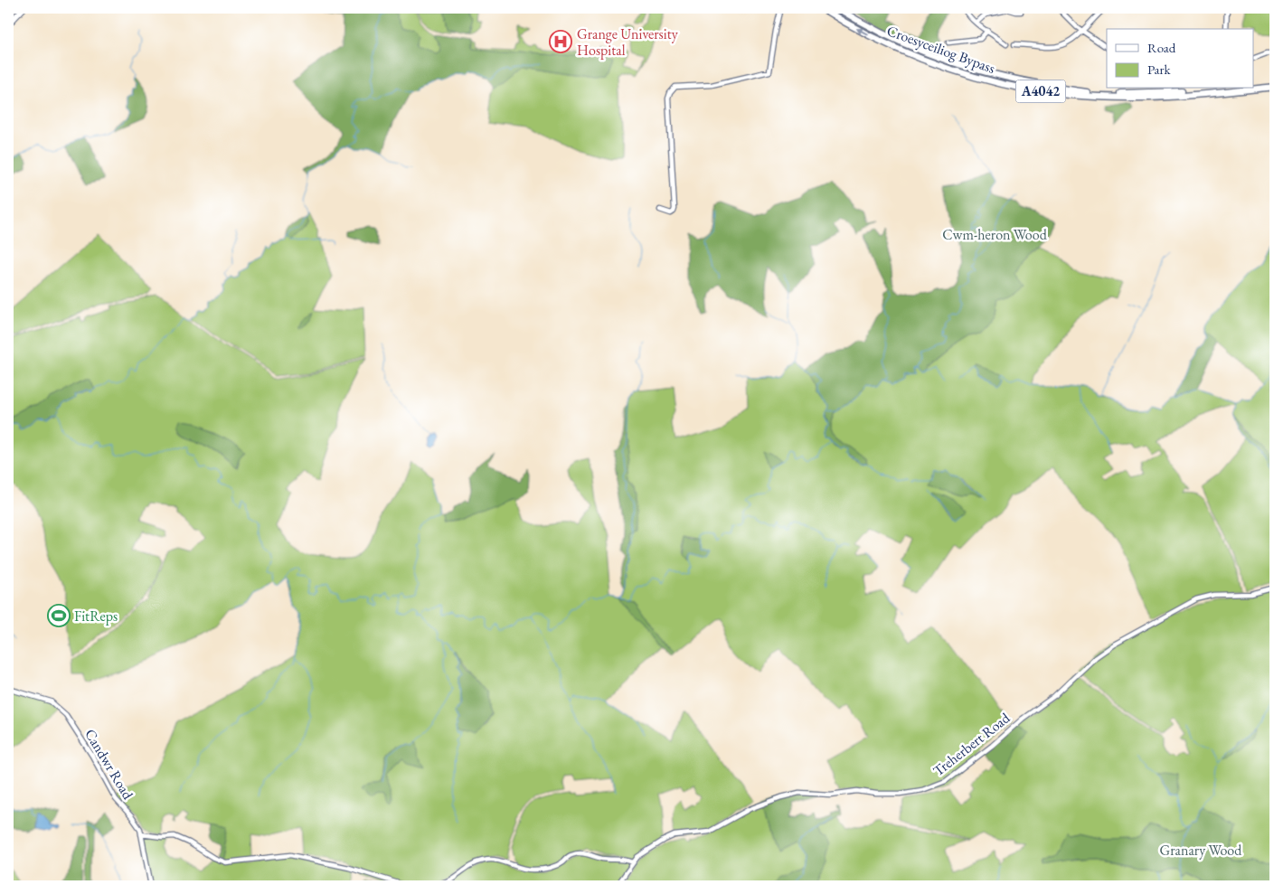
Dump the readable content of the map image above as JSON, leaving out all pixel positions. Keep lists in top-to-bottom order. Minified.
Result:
{"streets":{"highway":["Croesyceiliog Bypass","A4042"],"street":["Treherbert Road","Candwr Road"]},"parks":["Cwm-heron Wood","Granary Wood"],"places":{"hospital":["Grange University Hospital"],"sports":["FitReps"]},"legend":["Road","Park"]}
